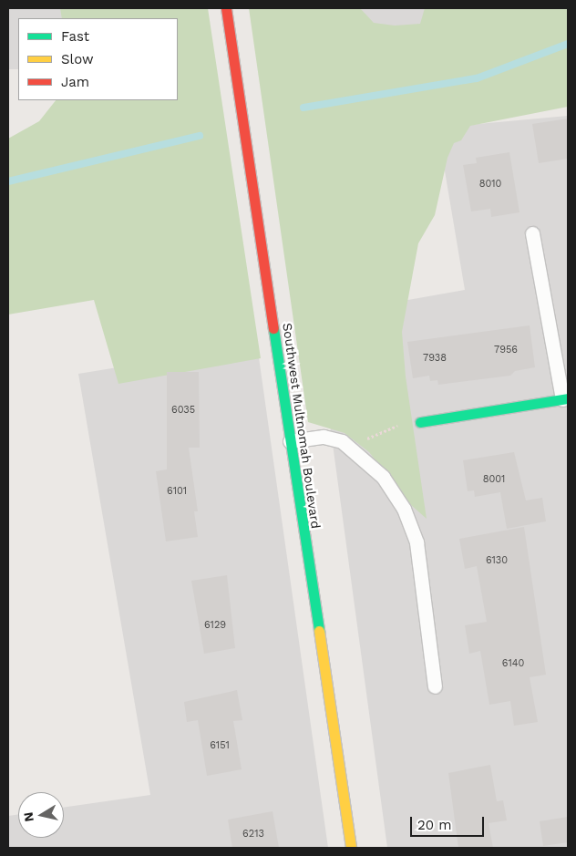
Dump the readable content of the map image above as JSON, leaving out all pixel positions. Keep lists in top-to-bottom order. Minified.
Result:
{"streets":{"main road":["Southwest Multnomah Boulevard"]},"house_numbers":["8010","7956","7938","6035","8001","6101","6130","6129","6140","6151","6213"],"legend":["Fast","Slow","Jam"],"scale_bar":"20 m","north":"left"}
